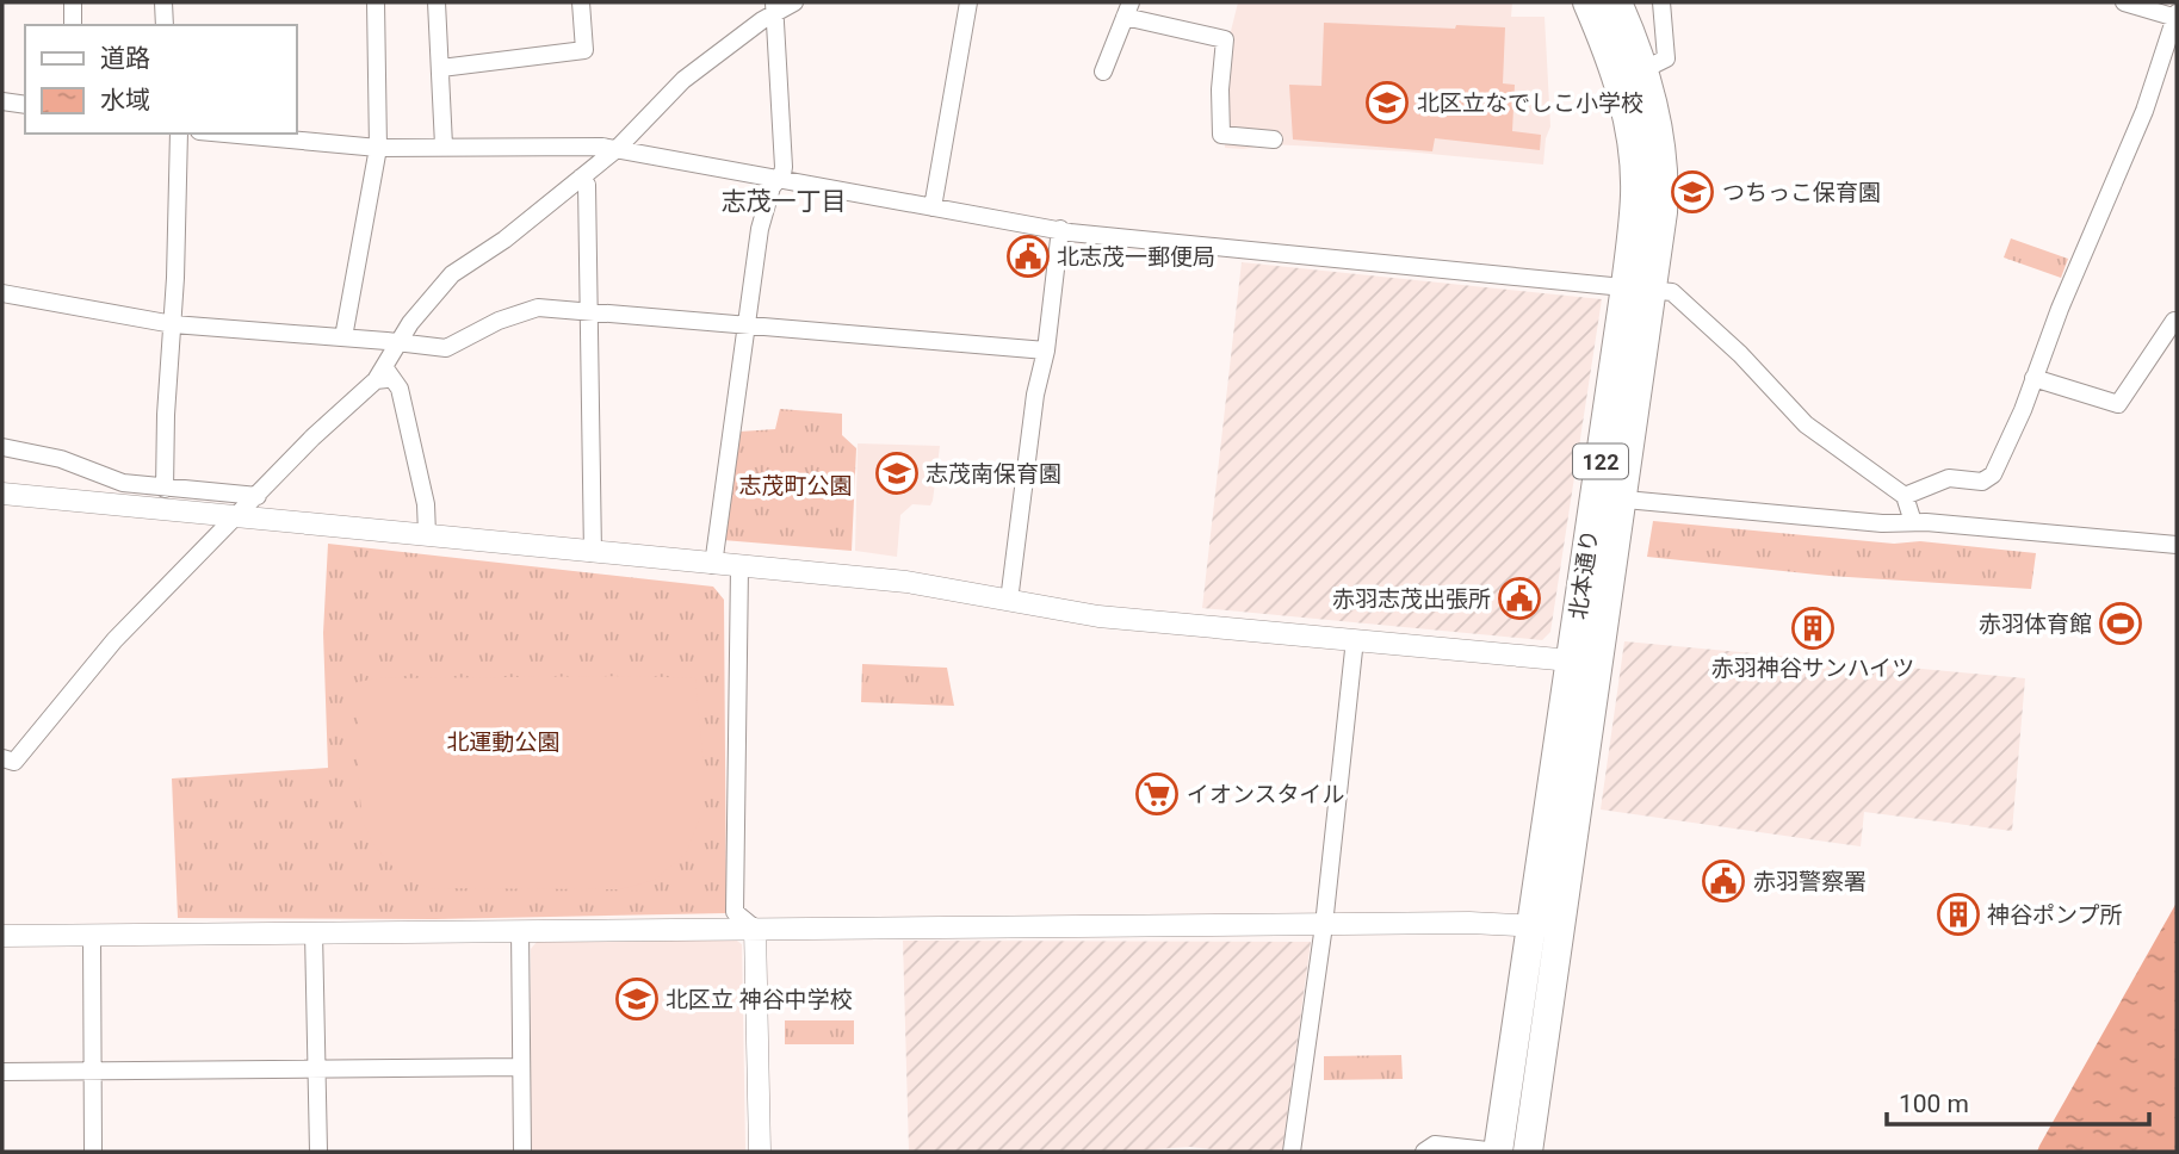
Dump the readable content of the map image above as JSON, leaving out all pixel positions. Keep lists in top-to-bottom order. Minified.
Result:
{"streets":{"highway":["122","北本通り"]},"districts":["志茂一丁目"],"parks":["志茂町公園","北運動公園"],"places":{"school or university":["北区立なでしこ小学校","つちっこ保育園","志茂南保育園","北区立 神谷中学校"],"public building":["北志茂一郵便局","赤羽志茂出張所","赤羽警察署"],"sports":["赤羽体育館"],"building":["赤羽神谷サンハイツ","神谷ポンプ所"],"supermarket":["イオンスタイル"]},"legend":["道路","水域"],"scale_bar":"100 m"}
